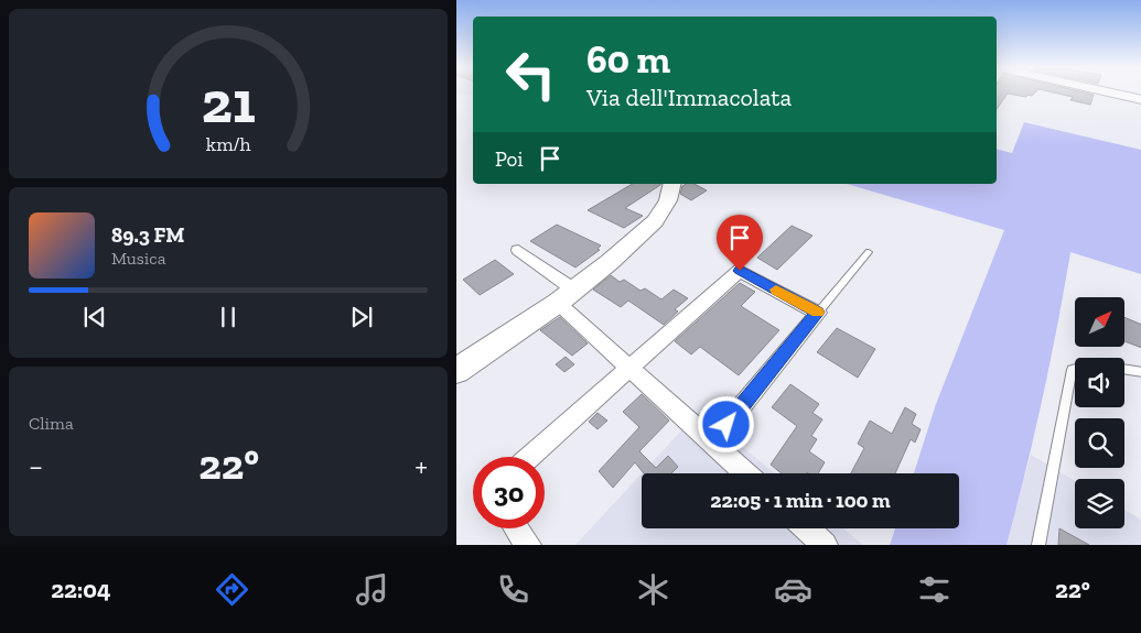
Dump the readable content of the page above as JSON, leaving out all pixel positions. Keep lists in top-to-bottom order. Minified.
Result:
{"north":"top right","page":{"turn":["60 m","Via dell'Immacolata"],"then":"Poi","song":["89.3 FM","Musica"],"tile":"Clima","heat":["−","22°","+"],"limit":"30","trip":"22:05 · 1 min · 100 m","tabs":["22:04","22°"],"gauge":["21","km/h"]}}
